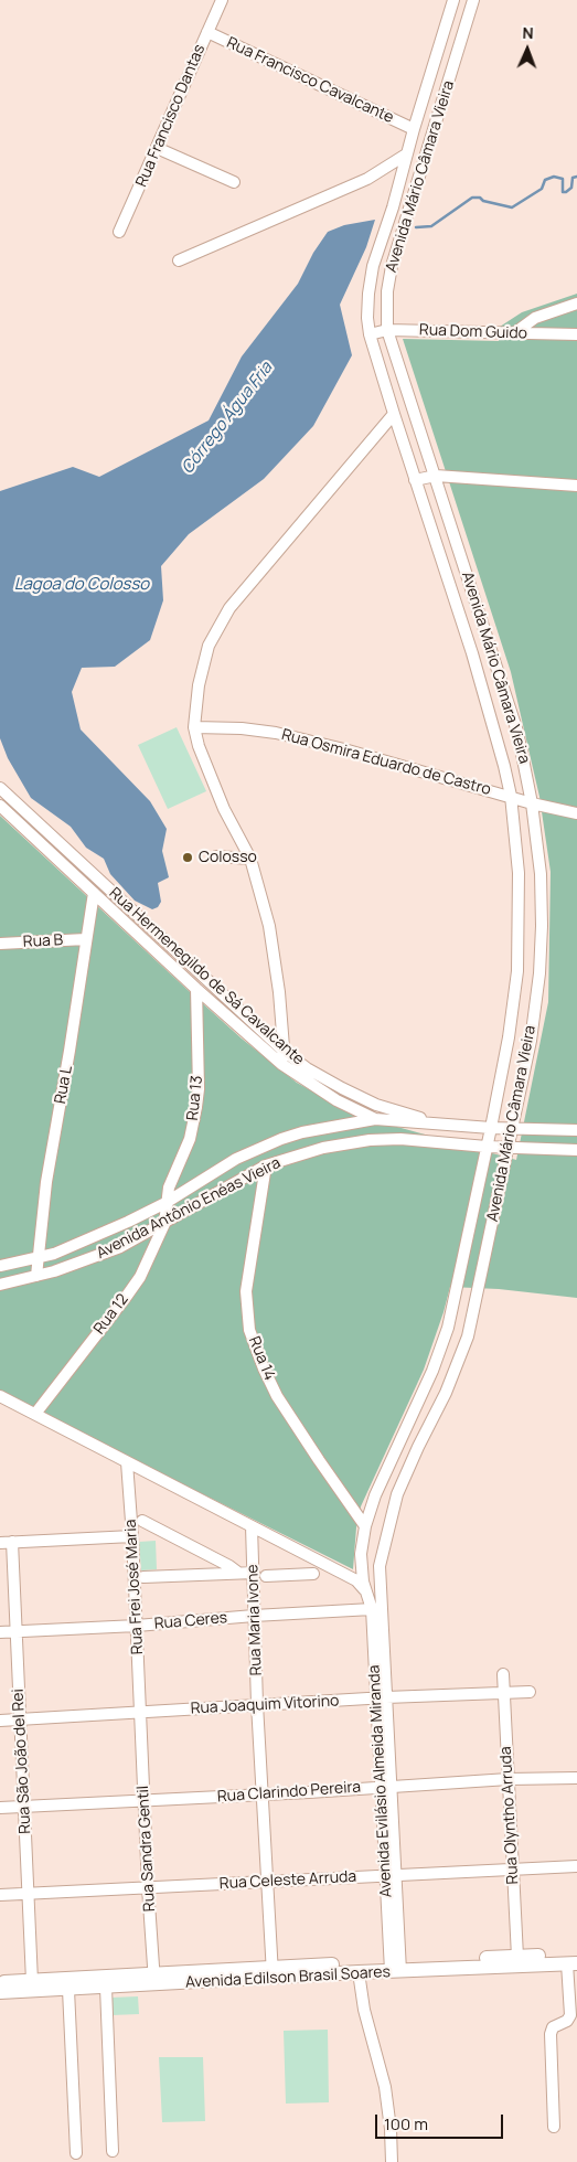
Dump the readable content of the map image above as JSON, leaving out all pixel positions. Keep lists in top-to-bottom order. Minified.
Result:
{"streets":{"main road":["Avenida Edilson Brasil Soares"],"street":["Rua Francisco Cavalcante","Rua Francisco Dantas","Avenida Mário Câmara Vieira","Rua Dom Guido","Rua Osmira Eduardo de Castro","Rua B","Rua Hermenegildo de Sá Cavalcante","Rua L","Rua 13","Avenida Antônio Enéas Vieira","Rua 12","Rua 14","Rua Frei José Maria","Rua Maria Ivone","Rua Ceres","Rua Joaquim Vitorino","Rua São João del Rei","Avenida Evilásio Almeida Miranda","Rua Clarindo Pereira","Rua Olyntho Arruda","Rua Sandra Gentil","Rua Celeste Arruda"]},"crossings":[["Rua Francisco Cavalcante","Rua Francisco Dantas"],["Rua Francisco Cavalcante","Avenida Mário Câmara Vieira"],["Avenida Mário Câmara Vieira","Rua Dom Guido"],["Avenida Mário Câmara Vieira","Rua Osmira Eduardo de Castro"],["Avenida Mário Câmara Vieira","Avenida Antônio Enéas Vieira"],["Avenida Mário Câmara Vieira","Rua 14"],["Avenida Mário Câmara Vieira","Avenida Evilásio Almeida Miranda"],["Rua B","Rua L"],["Rua Hermenegildo de Sá Cavalcante","Rua L"],["Rua Hermenegildo de Sá Cavalcante","Rua 13"],["Rua Hermenegildo de Sá Cavalcante","Avenida Antônio Enéas Vieira"],["Rua L","Avenida Antônio Enéas Vieira"],["Rua 13","Avenida Antônio Enéas Vieira"],["Rua 13","Rua 12"],["Avenida Antônio Enéas Vieira","Rua 12"],["Avenida Antônio Enéas Vieira","Rua 14"],["Rua Frei José Maria","Rua Ceres"],["Rua Frei José Maria","Rua Joaquim Vitorino"],["Rua Frei José Maria","Rua Sandra Gentil"],["Rua Maria Ivone","Rua Ceres"],["Rua Maria Ivone","Rua Joaquim Vitorino"],["Rua Maria Ivone","Rua Clarindo Pereira"],["Rua Maria Ivone","Rua Celeste Arruda"],["Rua Maria Ivone","Avenida Edilson Brasil Soares"],["Rua Ceres","Rua São João del Rei"],["Rua Ceres","Avenida Evilásio Almeida Miranda"],["Rua Joaquim Vitorino","Rua São João del Rei"],["Rua Joaquim Vitorino","Avenida Evilásio Almeida Miranda"],["Rua Joaquim Vitorino","Rua Olyntho Arruda"],["Rua Joaquim Vitorino","Rua Sandra Gentil"],["Rua São João del Rei","Rua Clarindo Pereira"],["Rua São João del Rei","Rua Celeste Arruda"],["Rua São João del Rei","Avenida Edilson Brasil Soares"],["Avenida Evilásio Almeida Miranda","Rua Clarindo Pereira"],["Avenida Evilásio Almeida Miranda","Rua Celeste Arruda"],["Avenida Evilásio Almeida Miranda","Avenida Edilson Brasil Soares"],["Rua Clarindo Pereira","Rua Olyntho Arruda"],["Rua Clarindo Pereira","Rua Sandra Gentil"],["Rua Olyntho Arruda","Rua Celeste Arruda"],["Rua Olyntho Arruda","Avenida Edilson Brasil Soares"],["Rua Sandra Gentil","Rua Celeste Arruda"],["Rua Sandra Gentil","Avenida Edilson Brasil Soares"]],"water":["Córrego Água Fria","Lagoa do Colosso"],"places":["Colosso"],"scale_bar":"100 m","north":"top"}
